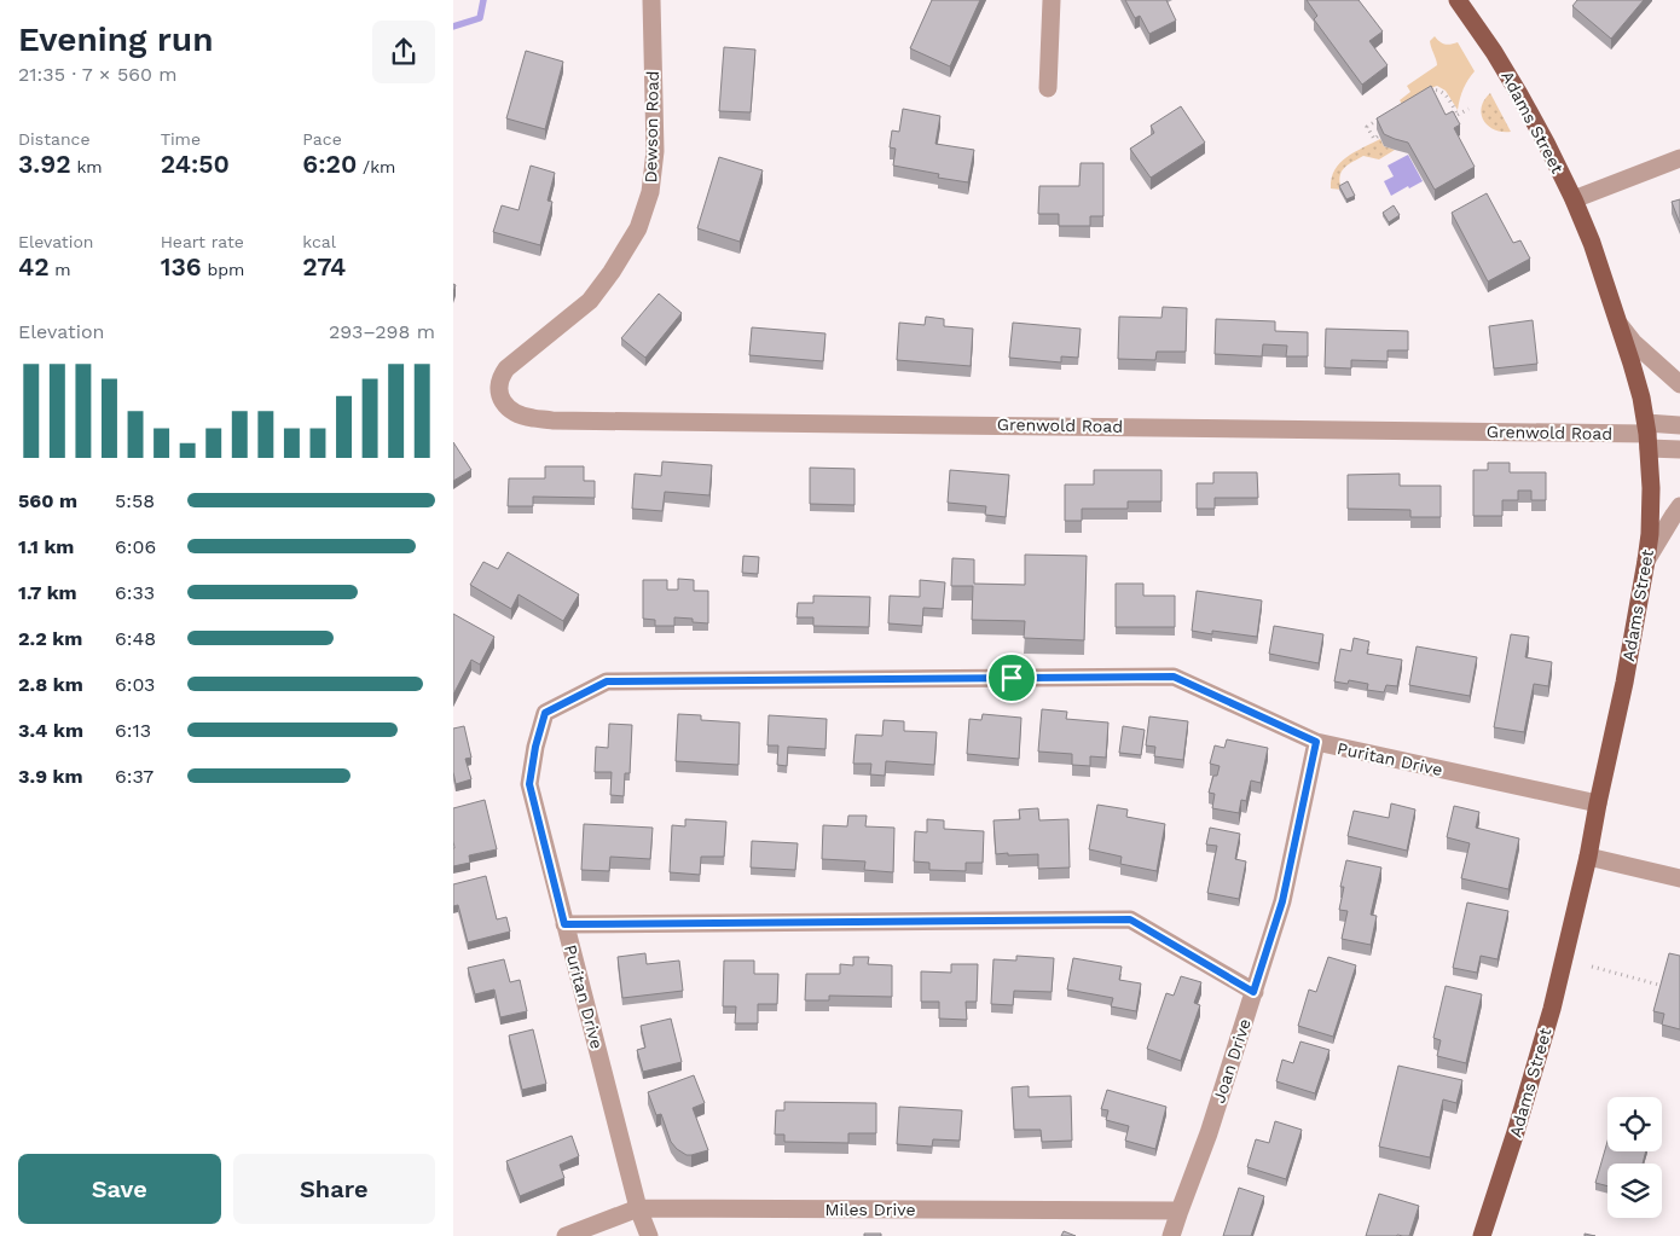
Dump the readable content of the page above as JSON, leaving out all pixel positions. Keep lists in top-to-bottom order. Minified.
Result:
{"streets":{"main road":["Adams Street"],"street":["Dewson Road","Grenwold Road","Puritan Drive","Joan Drive","Miles Drive"]},"crossings":[["Adams Street","Grenwold Road"],["Adams Street","Puritan Drive"],["Dewson Road","Grenwold Road"],["Puritan Drive","Joan Drive"],["Puritan Drive","Miles Drive"],["Joan Drive","Miles Drive"]],"page":{"heading":["Evening run","21:35 · 7 × 560 m"],"stats":[["Distance","3.92 km"],["Time","24:50"],["Pace","6:20 /km"],["Elevation","42 m"],["Heart rate","136 bpm"],["kcal","274"]],"chart":["Elevation","293–298 m"],"list":[{"name":"560 m","note":"5:58"},{"name":"1.1 km","note":"6:06"},{"name":"1.7 km","note":"6:33"},{"name":"2.2 km","note":"6:48"},{"name":"2.8 km","note":"6:03"},{"name":"3.4 km","note":"6:13"},{"name":"3.9 km","note":"6:37"}],"buttons":["Save","Share"]}}
